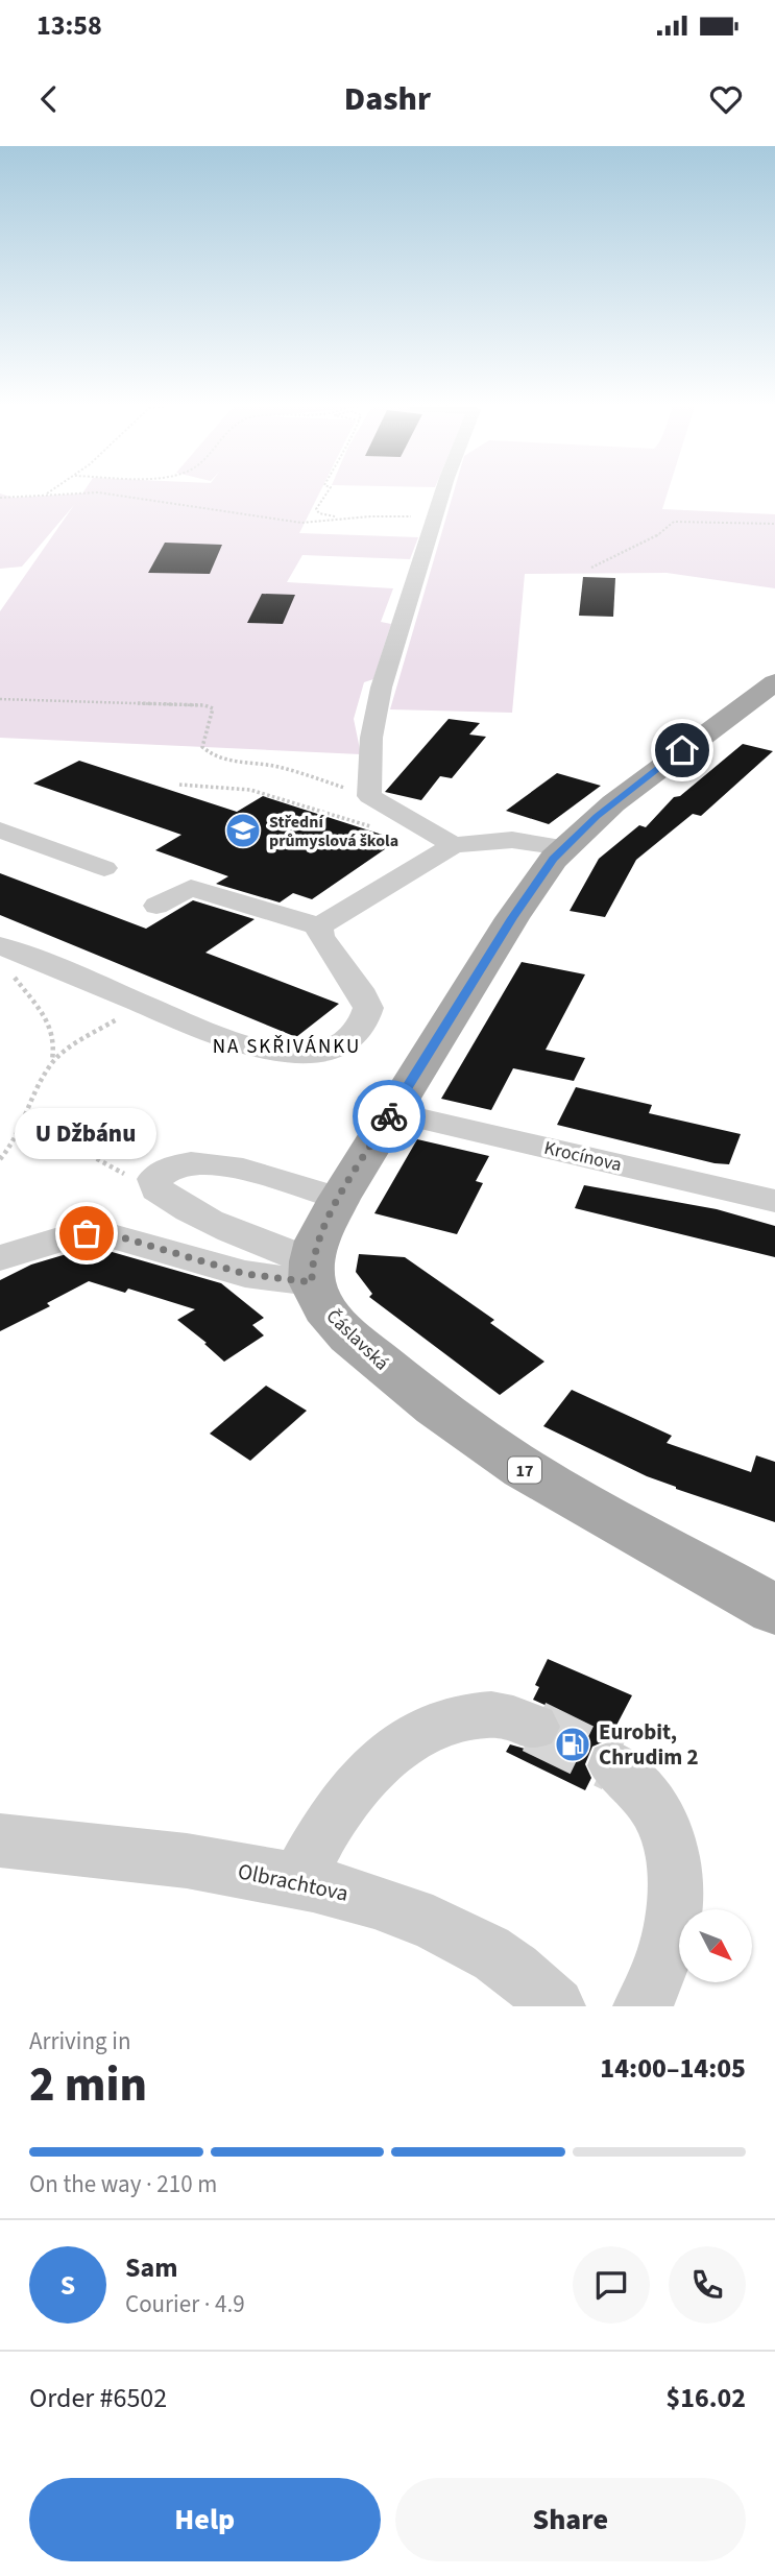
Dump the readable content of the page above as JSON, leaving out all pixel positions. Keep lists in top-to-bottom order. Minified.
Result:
{"streets":{"main road":["Čáslavská","17"],"street":["Krocínova","Olbrachtova"]},"districts":["NA SKŘIVÁNKU"],"places":{"school or university":["Střední průmyslová škola"],"other":["U Džbánu"],"fuel station":["Eurobit, Chrudim 2"]},"north":"bottom right","page":{"status":"13:58","header":"Dashr","bubble":"U Džbánu","heading":["2 min","Arriving in","14:00–14:05"],"panel":["Sam","Courier · 4.9","Order #6502","$16.02"],"bar":"On the way · 210 m","round":"S","buttons":["Help","Share"]}}
